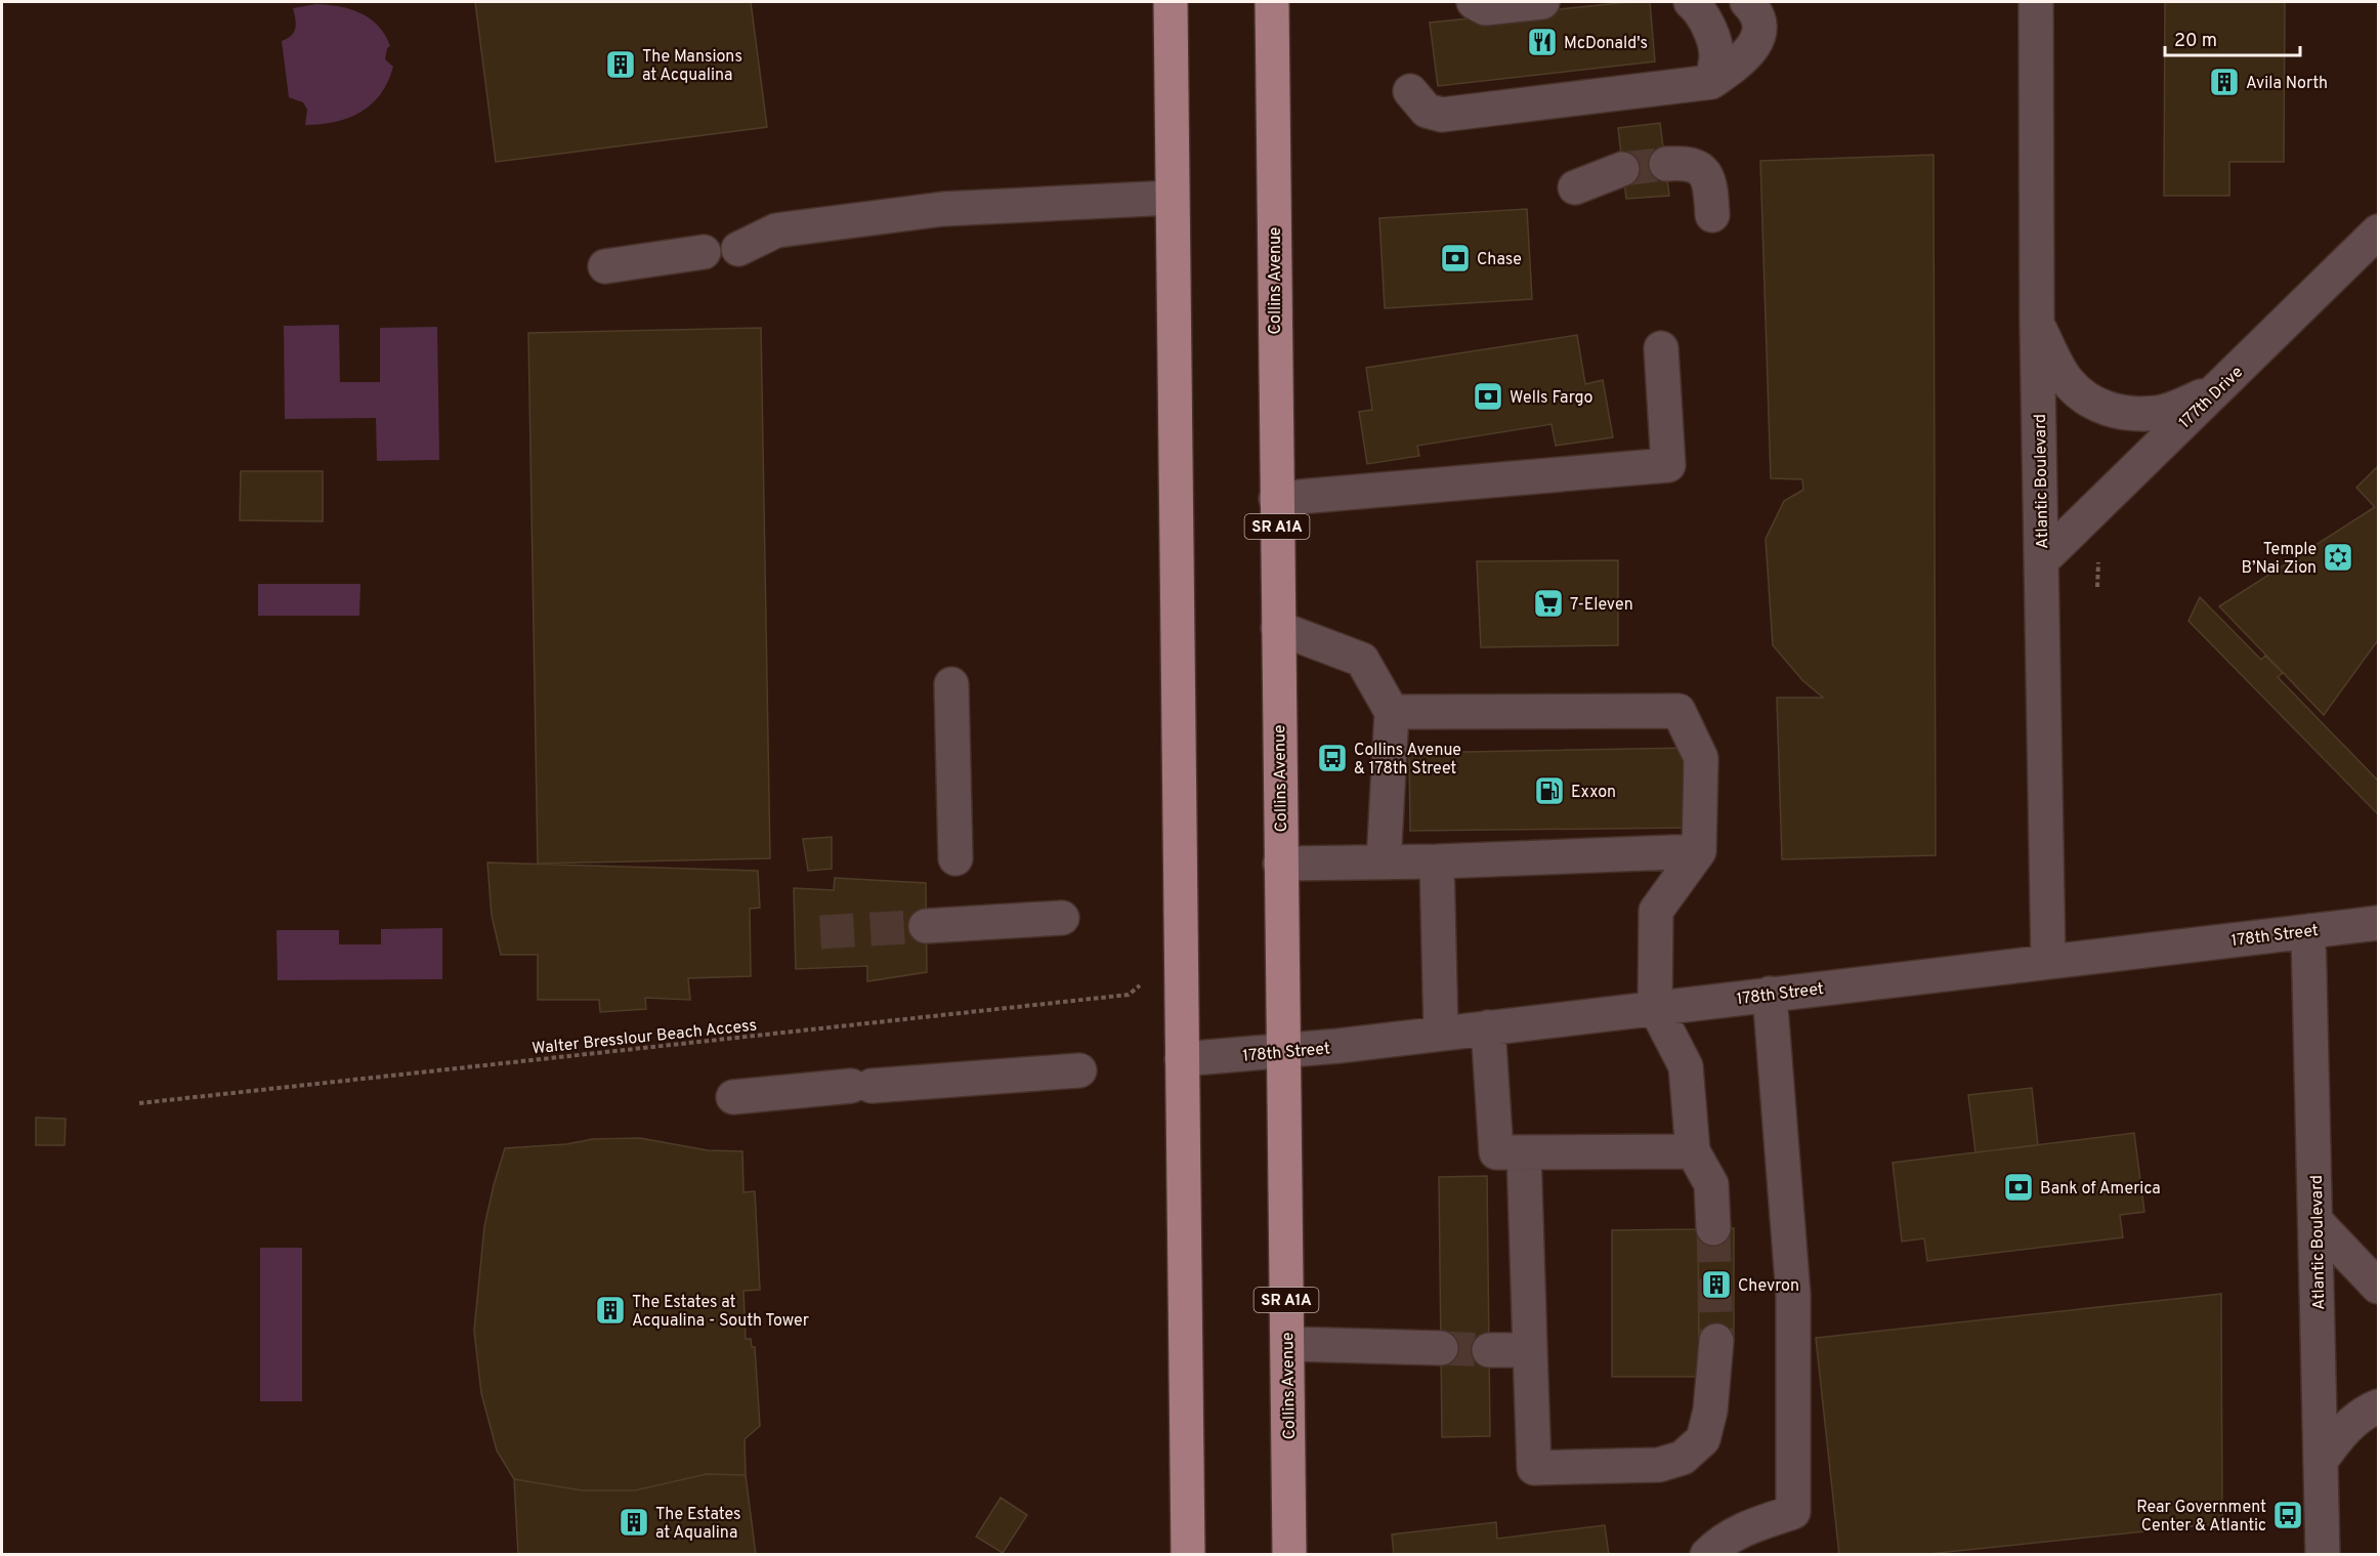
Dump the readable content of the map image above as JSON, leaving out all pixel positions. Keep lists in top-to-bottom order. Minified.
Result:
{"streets":{"main road":["Collins Avenue","SR A1A"],"street":["177th Drive","Atlantic Boulevard","178th Street"],"path":["Walter Bresslour Beach Access"]},"crossings":[["Collins Avenue","178th Street"],["177th Drive","Atlantic Boulevard"],["Atlantic Boulevard","178th Street"]],"places":{"restaurant":["McDonald's"],"building":["The Mansions at Acqualina","Avila North","Chevron","The Estates at Acqualina - South Tower","The Estates at Aqualina"],"bank":["Chase","Wells Fargo","Bank of America"],"synagogue":["Temple B’Nai Zion"],"supermarket":["7-Eleven"],"bus stop":["Collins Avenue & 178th Street","Rear Government Center & Atlantic"],"fuel station":["Exxon"]},"scale_bar":"20 m"}
